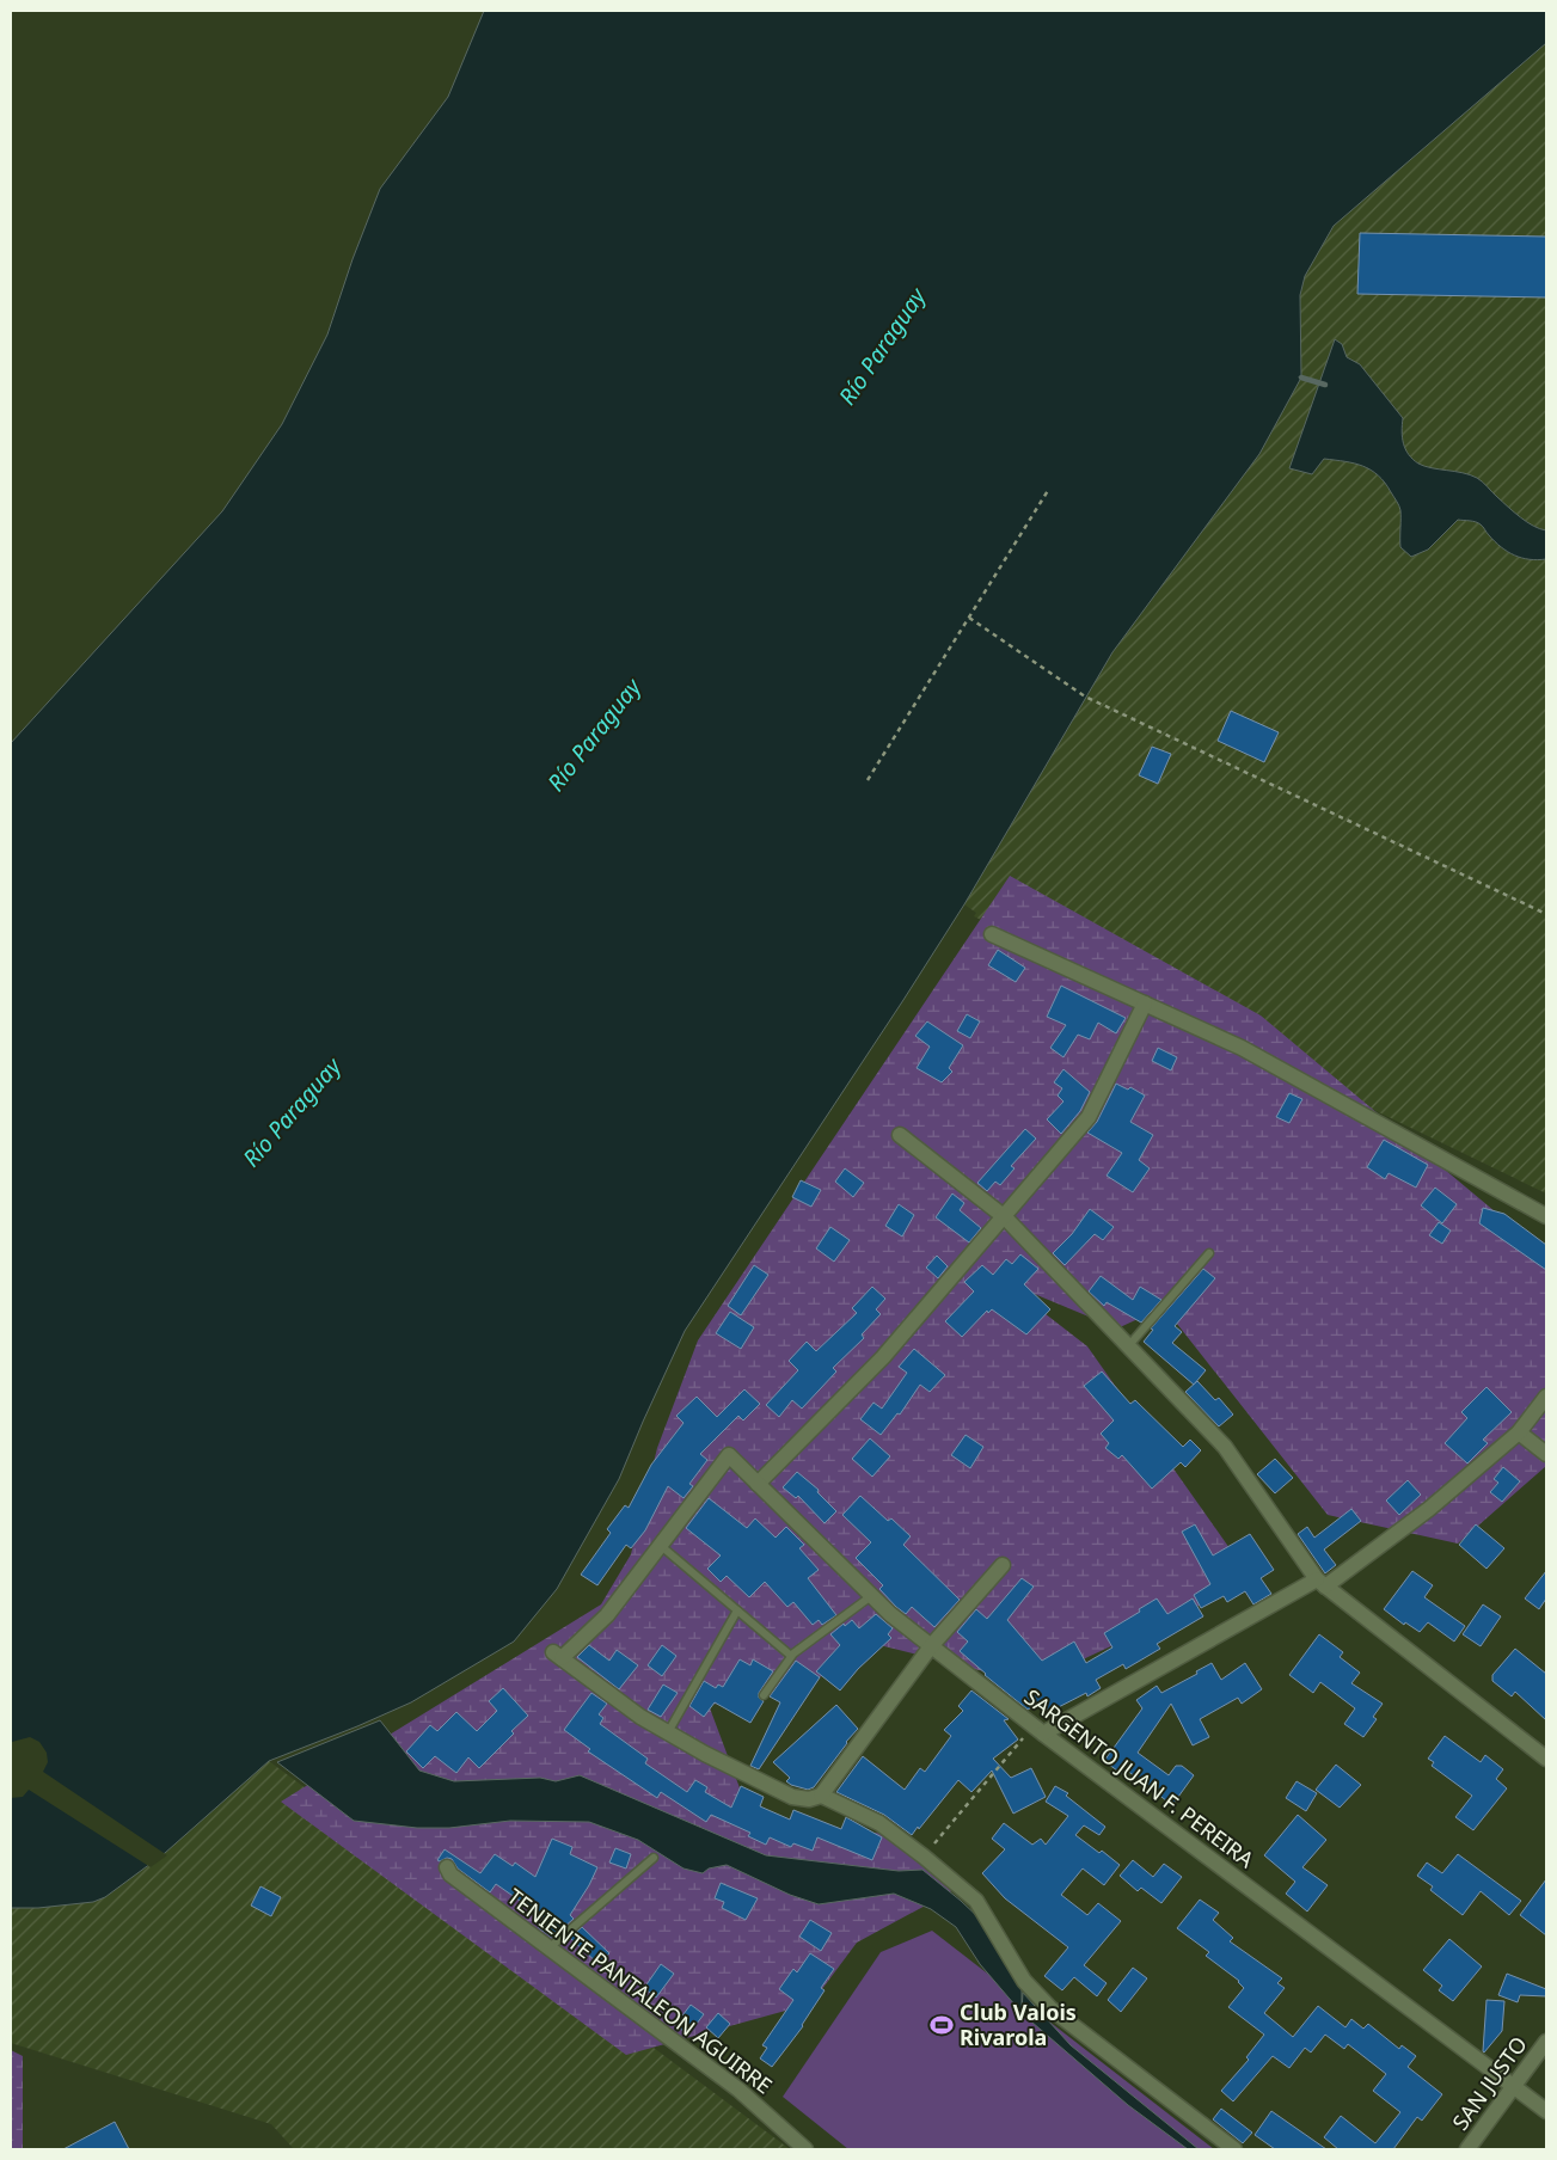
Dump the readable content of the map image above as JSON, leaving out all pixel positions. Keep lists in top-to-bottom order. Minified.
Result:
{"streets":{"street":["SARGENTO JUAN F. PEREIRA","TENIENTE PANTALEON AGUIRRE","SAN JUSTO"]},"crossings":[["SARGENTO JUAN F. PEREIRA","SAN JUSTO"]],"water":["Río Paraguay"],"places":{"sports":["Club Valois Rivarola"]}}
